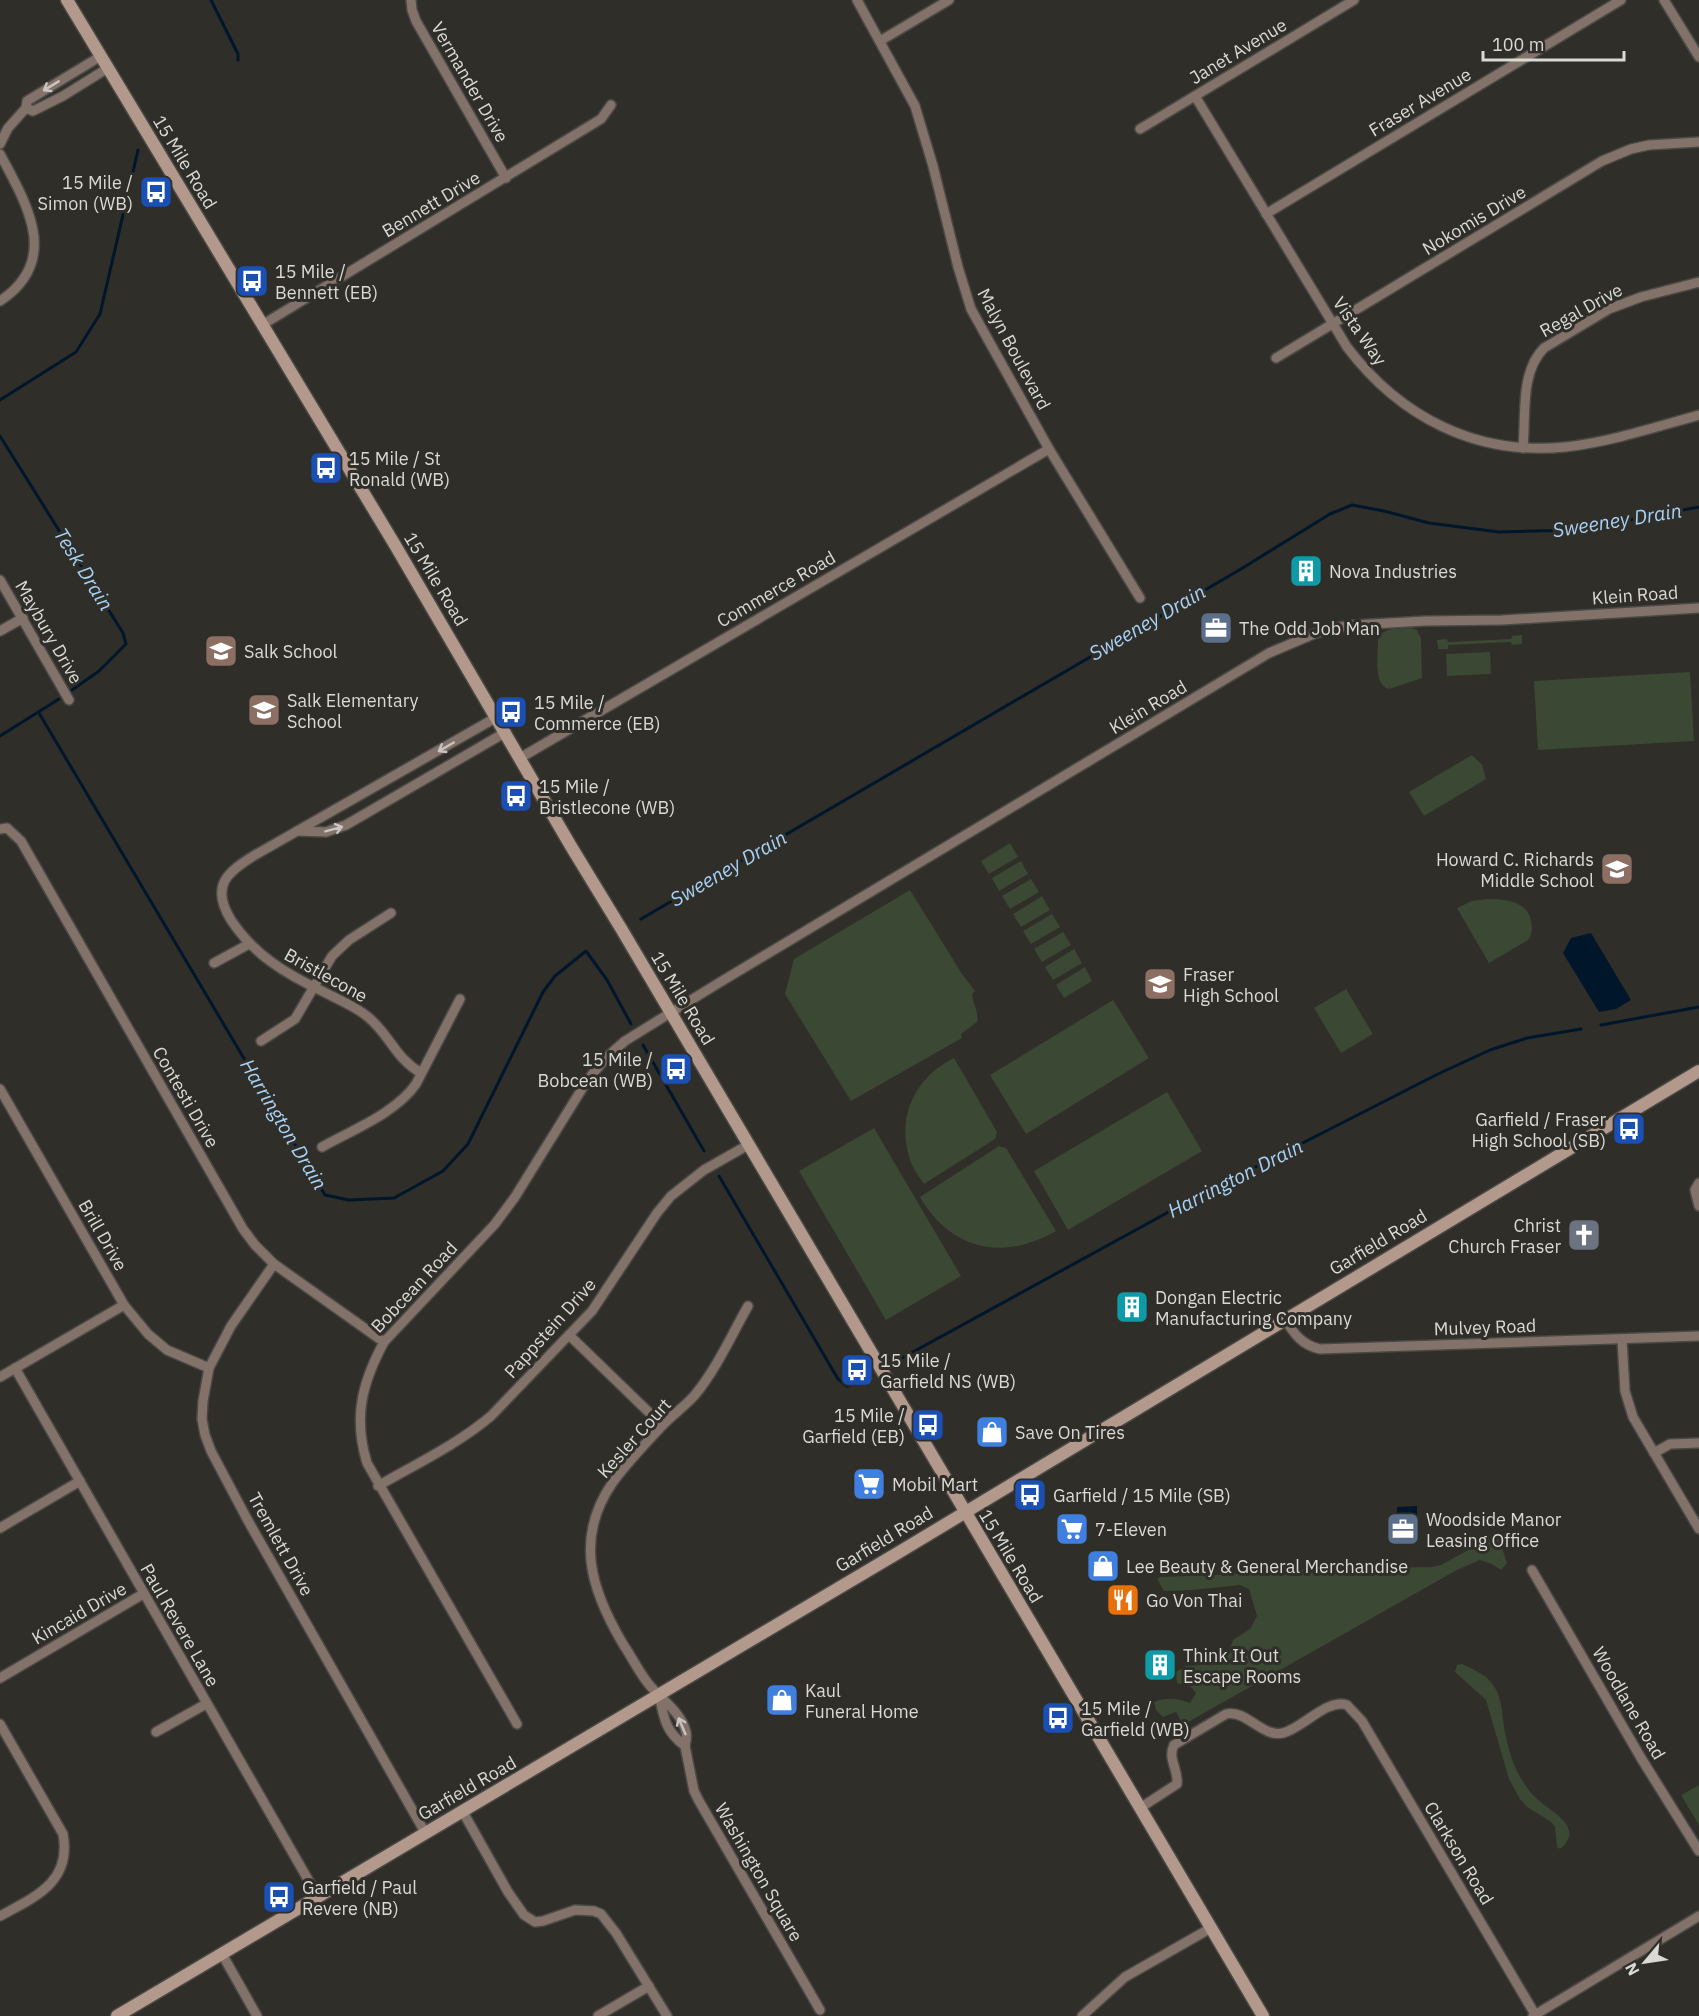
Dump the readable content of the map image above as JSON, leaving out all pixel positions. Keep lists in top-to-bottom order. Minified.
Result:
{"streets":{"main road":["15 Mile Road","Garfield Road"],"street":["Janet Avenue","Vermander Drive","Fraser Avenue","Bennett Drive","Nokomis Drive","Regal Drive","Vista Way","Malyn Boulevard","Commerce Road","Klein Road","Maybury Drive","Bristlecone","Contesti Drive","Brill Drive","Bobcean Road","Mulvey Road","Pappstein Drive","Kesler Court","Tremlett Drive","Kincaid Drive","Paul Revere Lane","Woodlane Road","Clarkson Road","Washington Square"]},"crossings":[["Janet Avenue","Vista Way"],["Vermander Drive","Bennett Drive"],["Fraser Avenue","Vista Way"],["15 Mile Road","Bennett Drive"],["15 Mile Road","Commerce Road"],["15 Mile Road","Klein Road"],["15 Mile Road","Bristlecone"],["15 Mile Road","Garfield Road"],["15 Mile Road","Bobcean Road"],["15 Mile Road","Pappstein Drive"],["15 Mile Road","Clarkson Road"],["Nokomis Drive","Vista Way"],["Regal Drive","Vista Way"],["Malyn Boulevard","Commerce Road"],["Klein Road","Bobcean Road"],["Contesti Drive","Bobcean Road"],["Contesti Drive","Tremlett Drive"],["Brill Drive","Tremlett Drive"],["Garfield Road","Mulvey Road"],["Garfield Road","Kesler Court"],["Garfield Road","Tremlett Drive"],["Garfield Road","Paul Revere Lane"],["Garfield Road","Washington Square"],["Bobcean Road","Pappstein Drive"],["Kesler Court","Washington Square"],["Kincaid Drive","Paul Revere Lane"]],"water":["Sweeney Drain","Tesk Drain","Harrington Drain"],"places":{"bus stop":["15 Mile / Simon (WB)","15 Mile / Bennett (EB)","15 Mile / St Ronald (WB)","15 Mile / Commerce (EB)","15 Mile / Bristlecone (WB)","15 Mile / Bobcean (WB)","Garfield / Fraser High School (SB)","15 Mile / Garfield NS (WB)","15 Mile / Garfield (EB)","Garfield / 15 Mile (SB)","15 Mile / Garfield (WB)","Garfield / Paul Revere (NB)"],"building":["Nova Industries","Dongan Electric Manufacturing Company","Think It Out Escape Rooms"],"office":["The Odd Job Man","Woodside Manor Leasing Office"],"school or university":["Salk School","Salk Elementary School","Howard C. Richards Middle School","Fraser High School"],"church":["Christ Church Fraser"],"shop":["Save On Tires","Lee Beauty & General Merchandise","Kaul Funeral Home"],"supermarket":["Mobil Mart","7-Eleven"],"restaurant":["Go Von Thai"]},"scale_bar":"100 m","north":"bottom left"}
